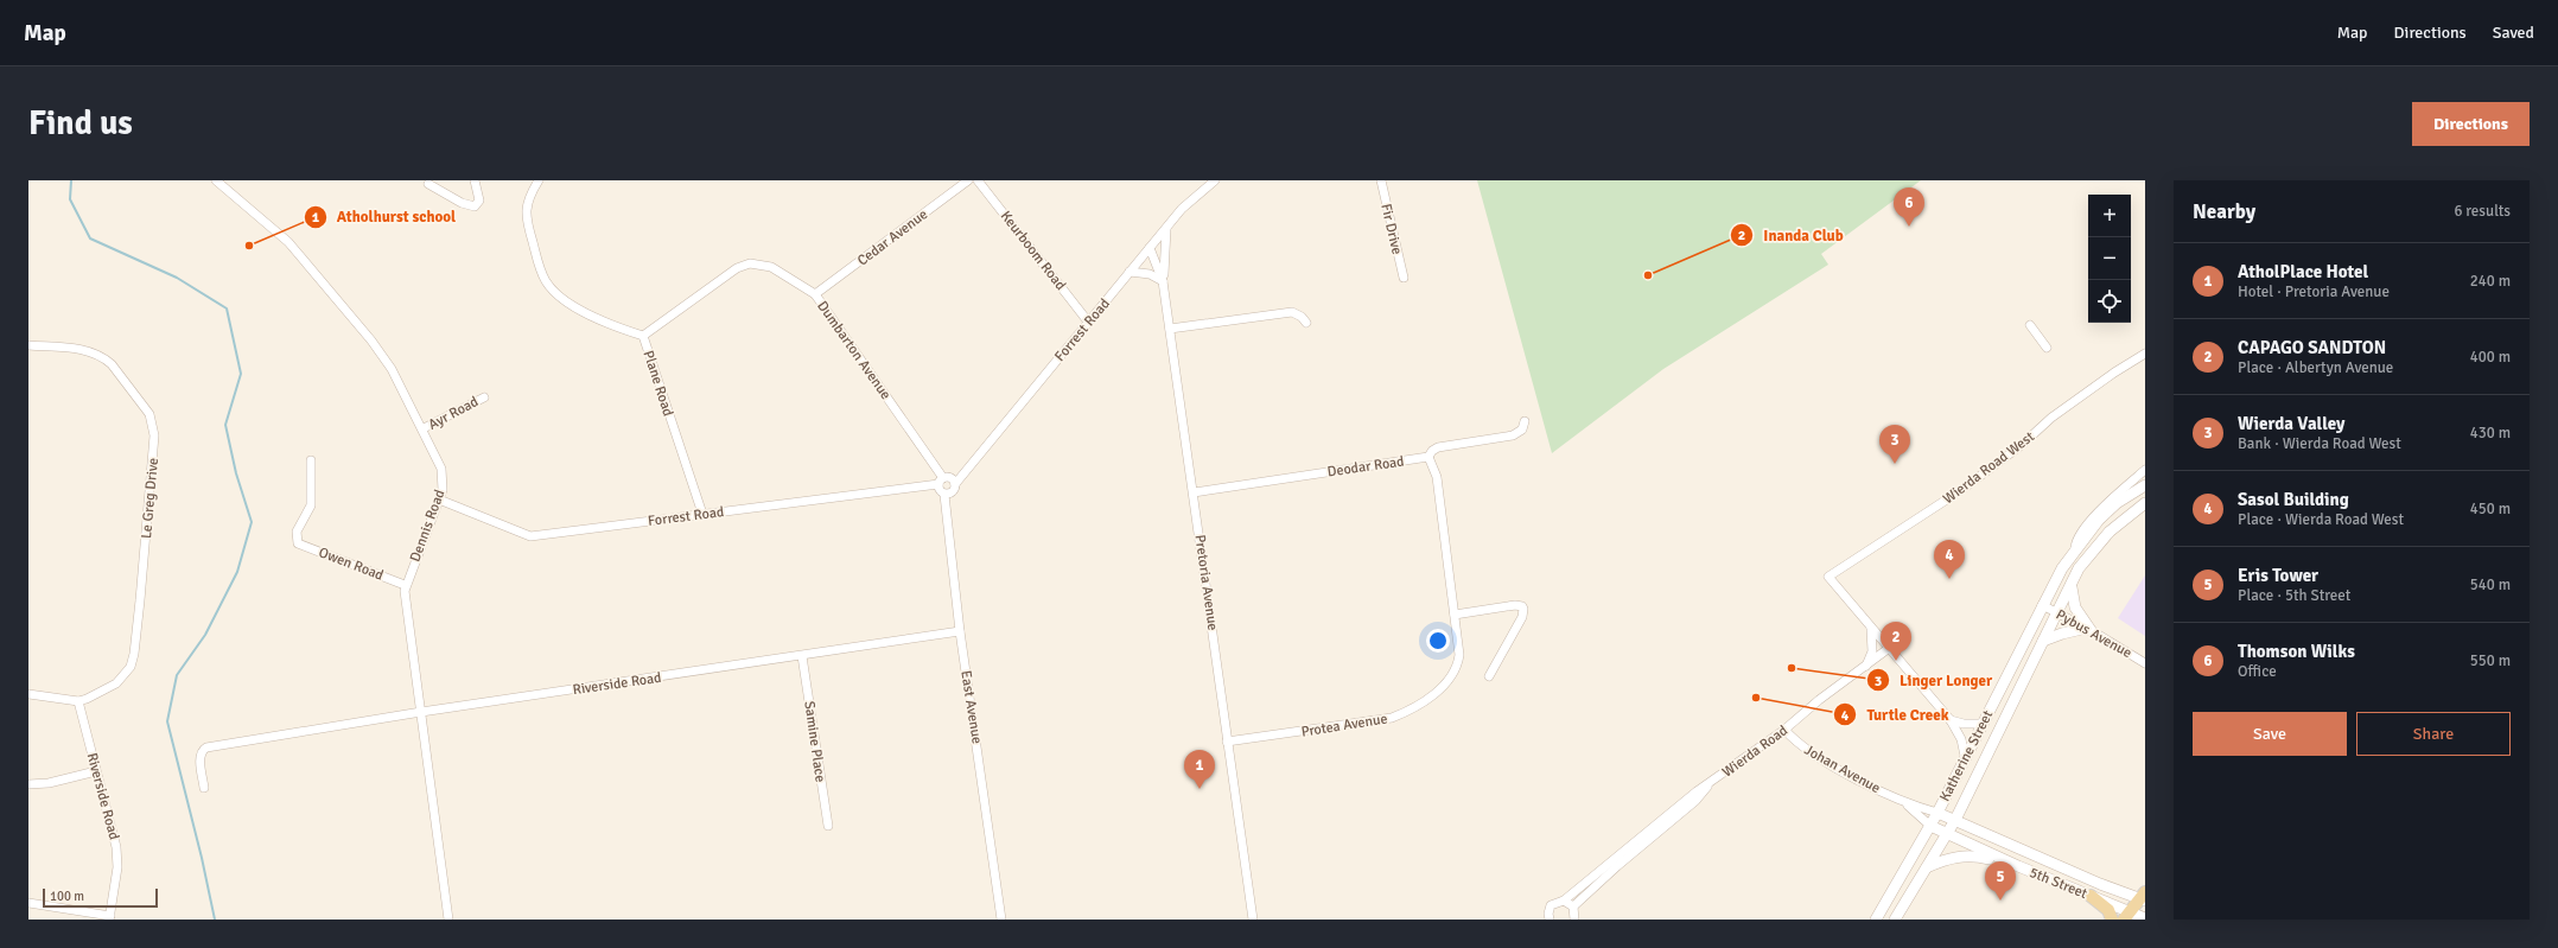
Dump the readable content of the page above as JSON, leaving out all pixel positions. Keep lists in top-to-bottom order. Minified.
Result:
{"streets":{"main road":["Katherine Street","5th Street"],"street":["Fir Drive","Cedar Avenue","Keurboom Road","Forrest Road","Dumbarton Avenue","Plane Road","Ayr Road","Deodar Road","Wierda Road West","Le Greg Drive","Dennis Road","Owen Road","Pretoria Avenue","Pybus Avenue","Riverside Road","East Avenue","Protea Avenue","Samine Place","Wierda Road","Johan Avenue"]},"crossings":[["Cedar Avenue","Dumbarton Avenue"],["Keurboom Road","Forrest Road"],["Forrest Road","Dumbarton Avenue"],["Forrest Road","Plane Road"],["Forrest Road","Dennis Road"],["Forrest Road","Pretoria Avenue"],["Forrest Road","East Avenue"],["Dumbarton Avenue","Plane Road"],["Dumbarton Avenue","East Avenue"],["Ayr Road","Dennis Road"],["Deodar Road","Pretoria Avenue"],["Deodar Road","Protea Avenue"],["Le Greg Drive","Riverside Road"],["Dennis Road","Owen Road"],["Dennis Road","Riverside Road"],["Pretoria Avenue","Protea Avenue"],["Pybus Avenue","Katherine Street"],["Riverside Road","East Avenue"],["Riverside Road","Samine Place"],["Wierda Road","Johan Avenue"],["Katherine Street","Johan Avenue"],["Katherine Street","5th Street"],["Johan Avenue","5th Street"]],"places":["Atholhurst school","Inanda Club","Linger Longer","Turtle Creek"],"scale_bar":"100 m","page":{"header":"Map","nav":["Map","Directions","Saved"],"buttons":["Directions",["Save","Share"]],"title":"Find us","heading":["Nearby","6 results"],"pins":["6","3","4","2","1","5"],"map_buttons":["+","−"],"list":[{"mark":"1","name":"AtholPlace Hotel","note":"Hotel · Pretoria Avenue","value":"240 m"},{"mark":"2","name":"CAPAGO SANDTON","note":"Place · Albertyn Avenue","value":"400 m"},{"mark":"3","name":"Wierda Valley","note":"Bank · Wierda Road West","value":"430 m"},{"mark":"4","name":"Sasol Building","note":"Place · Wierda Road West","value":"450 m"},{"mark":"5","name":"Eris Tower","note":"Place · 5th Street","value":"540 m"},{"mark":"6","name":"Thomson Wilks","note":"Office","value":"550 m"}],"scale":"100 m"}}
